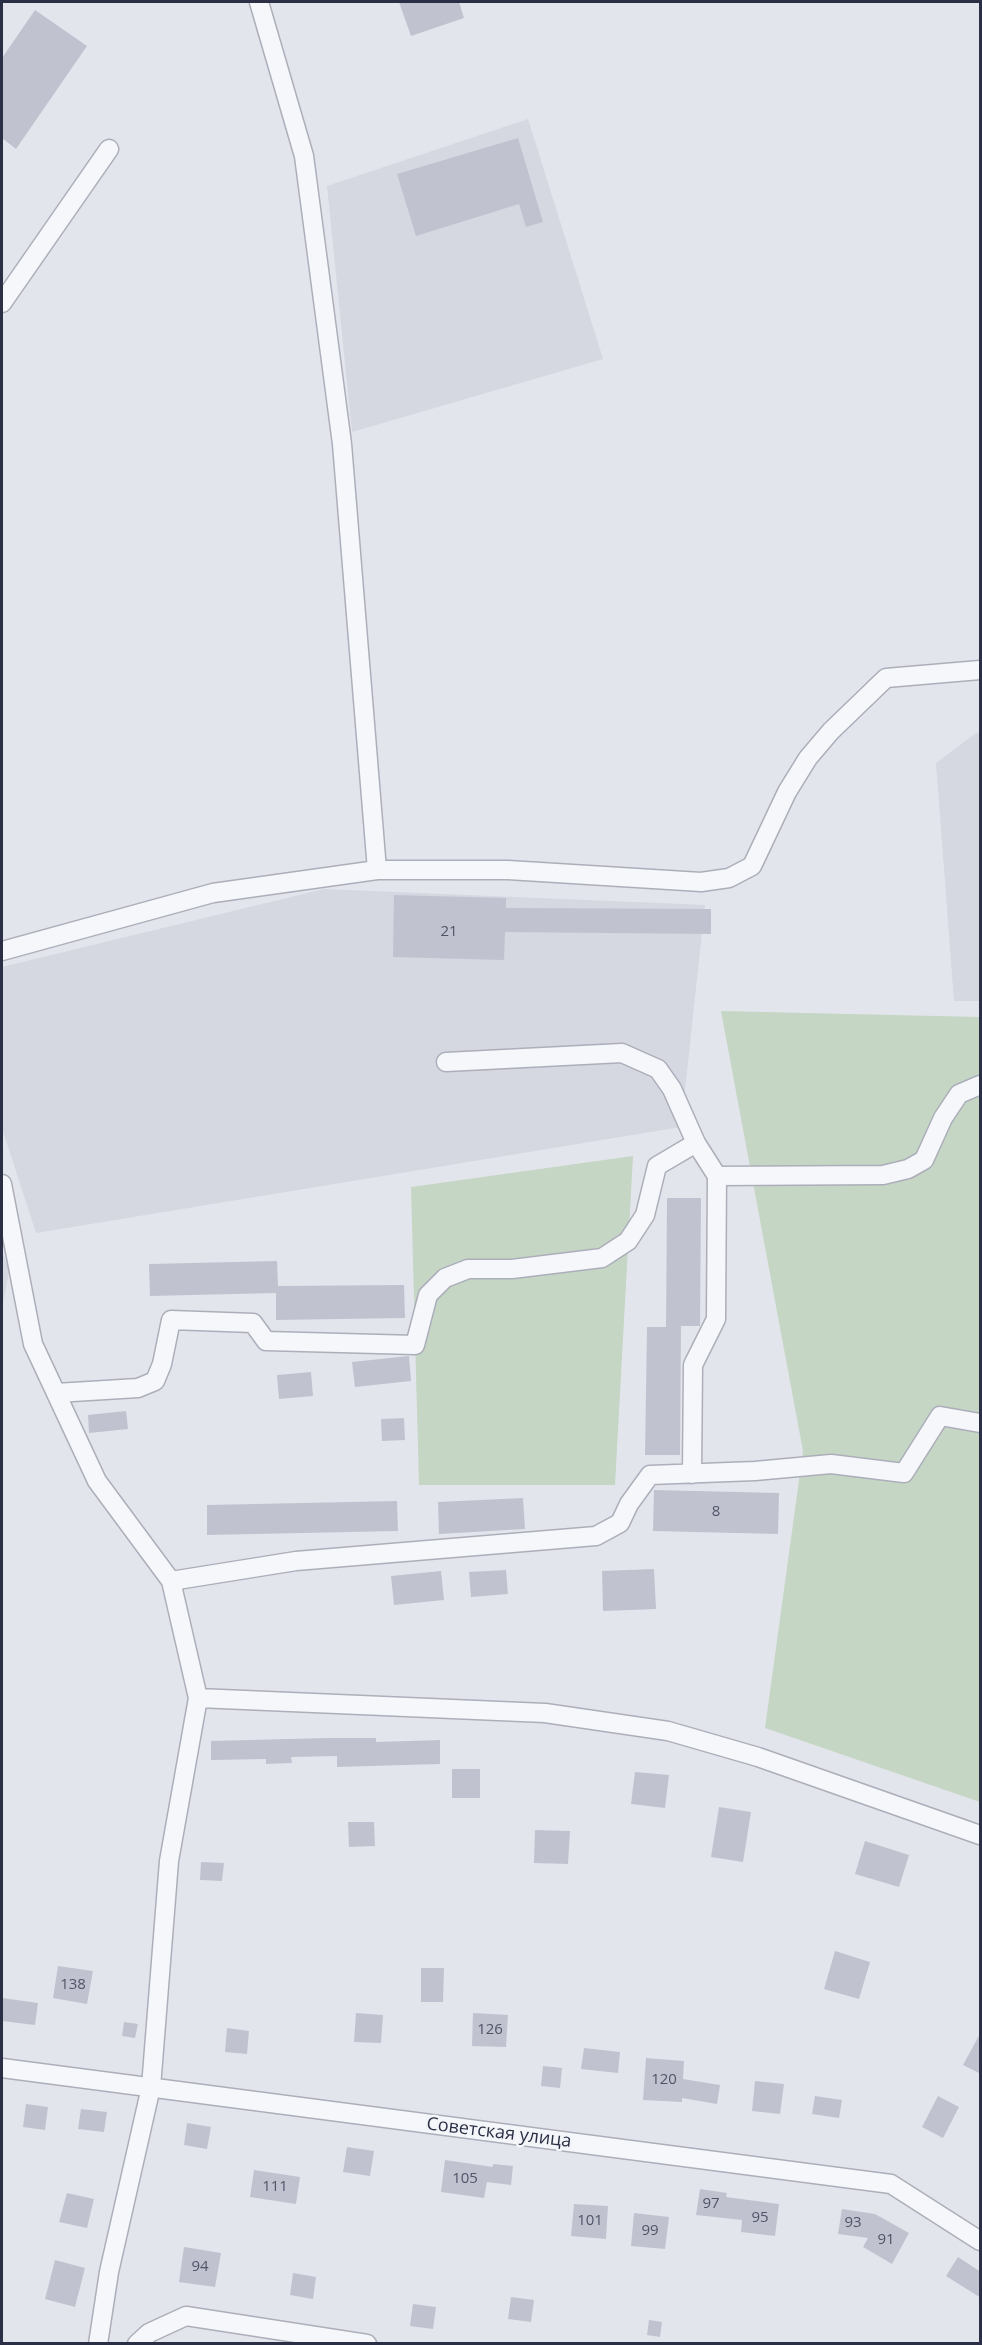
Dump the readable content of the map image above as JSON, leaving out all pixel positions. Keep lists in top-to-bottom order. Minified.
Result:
{"streets":{"street":["Советская улица"]},"house_numbers":["21","8","138","126","120","105","111","97","95","101","93","99","91","94"]}
